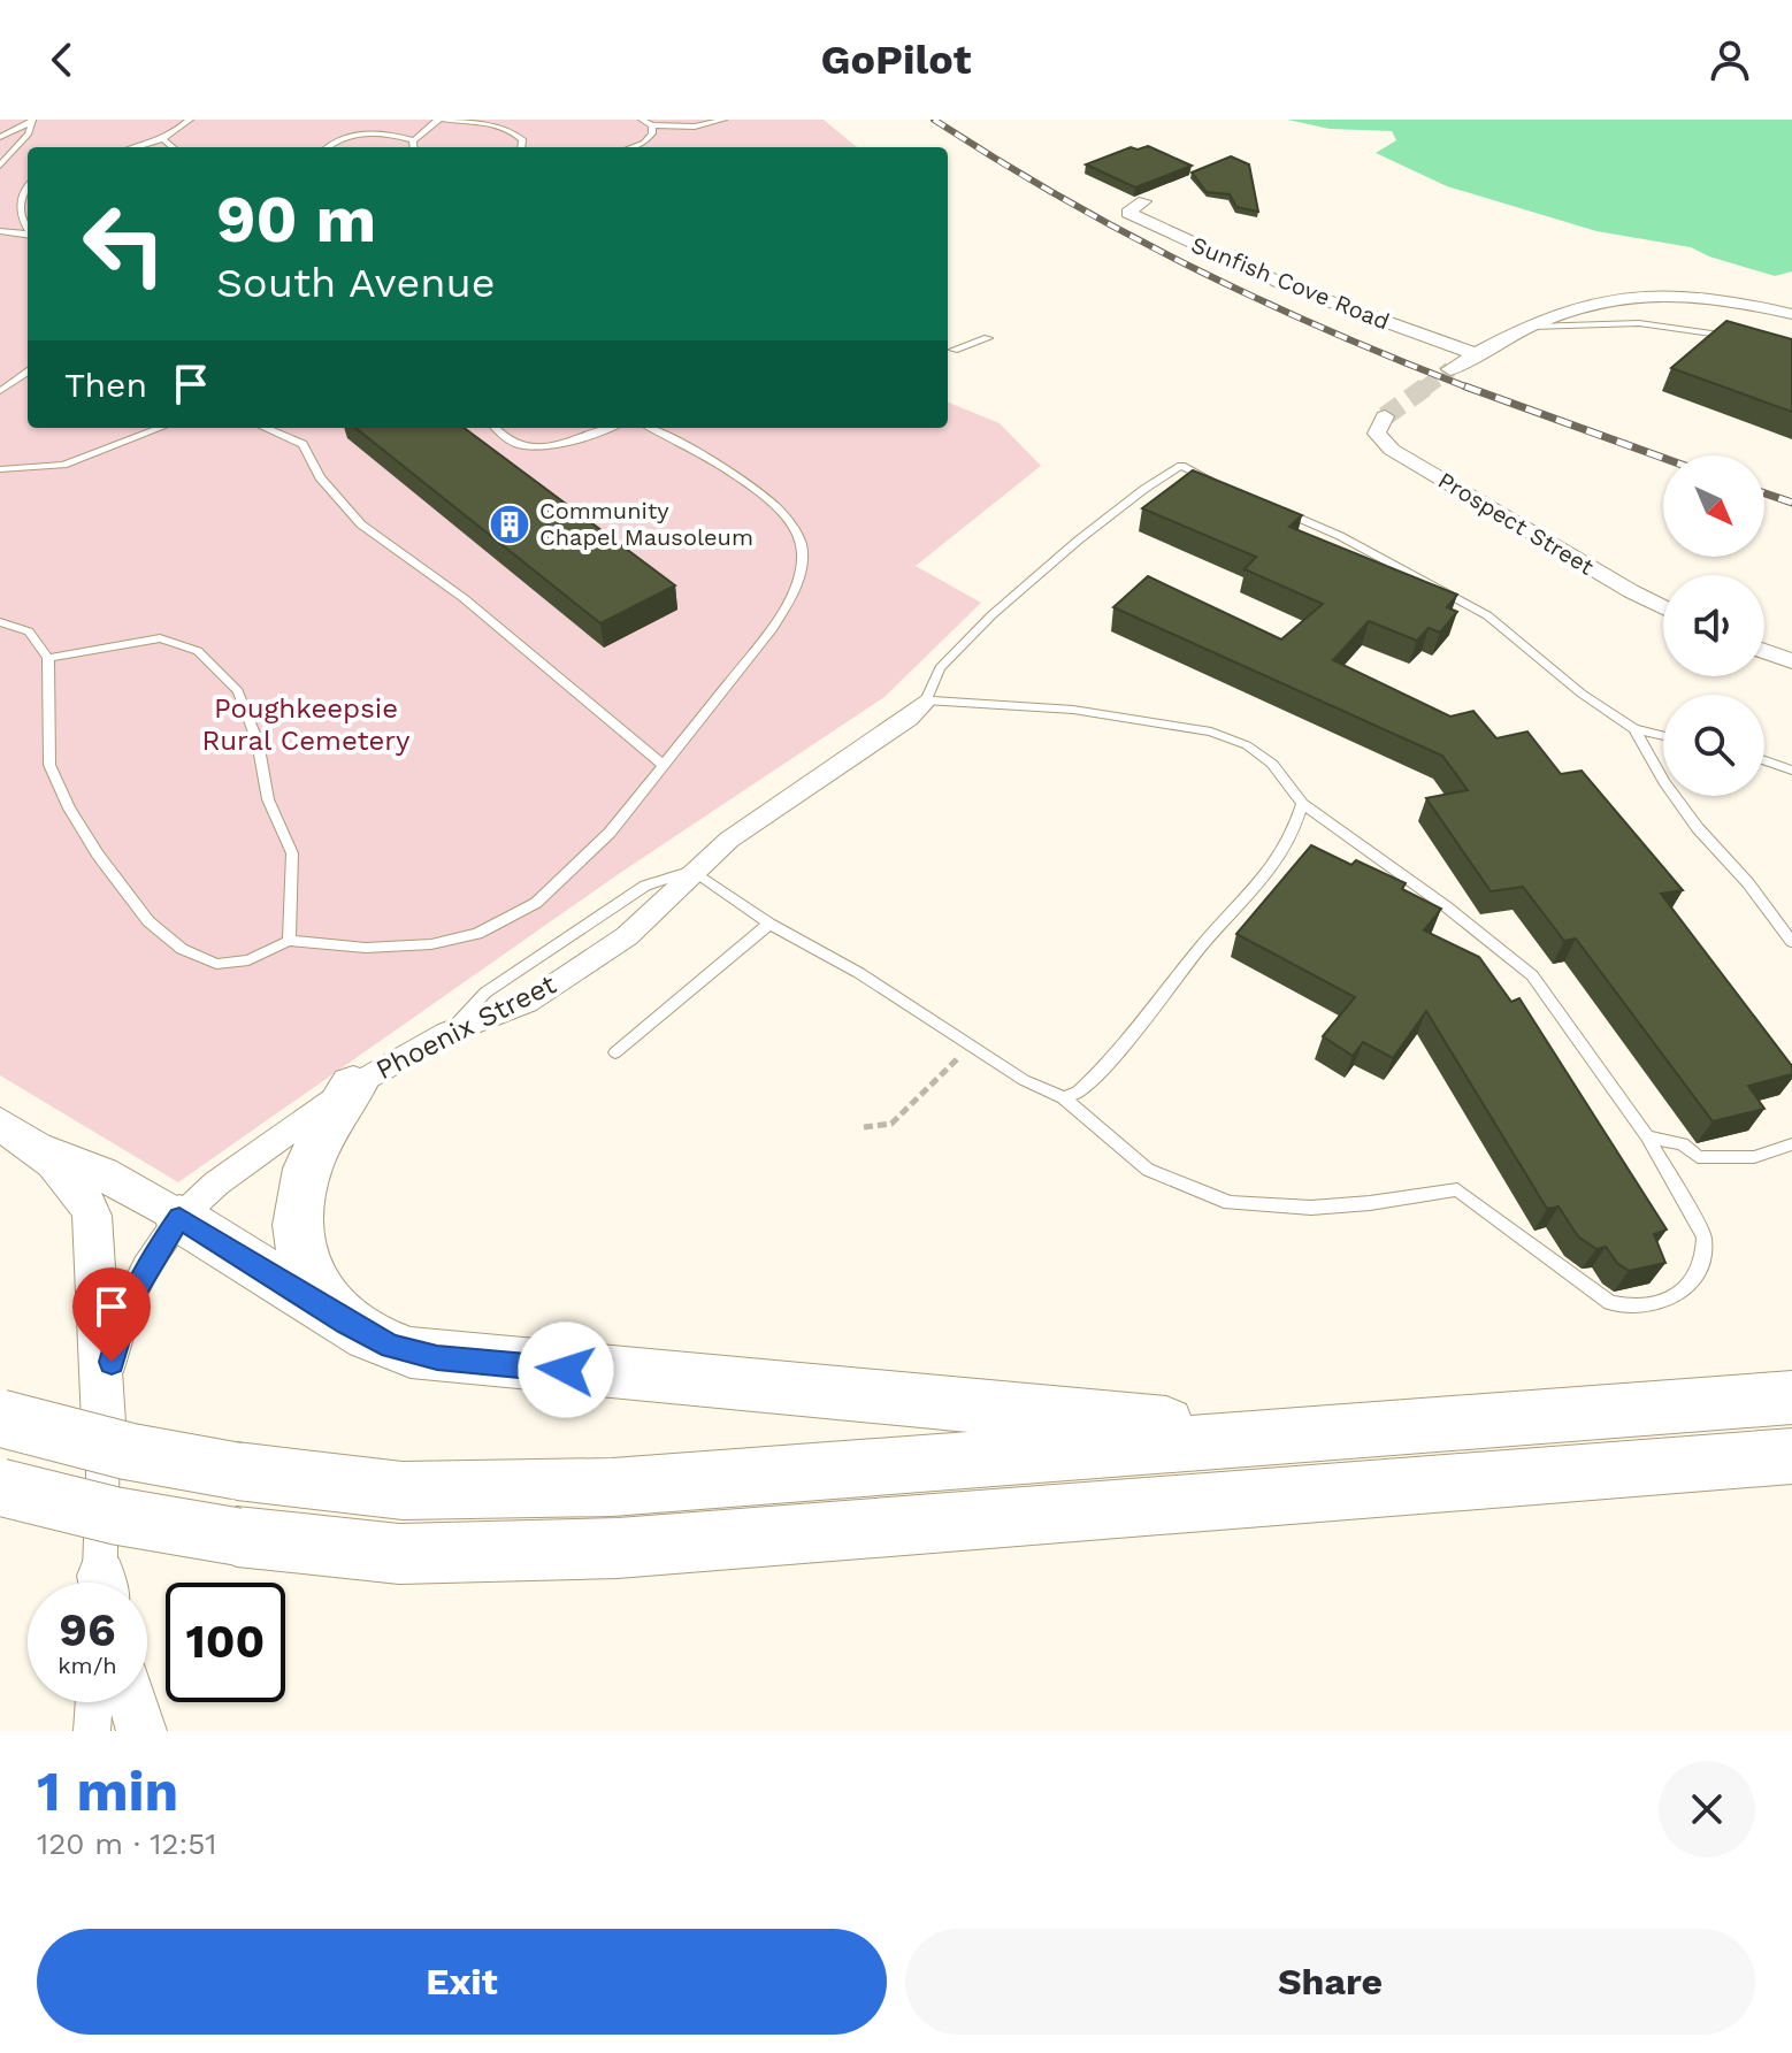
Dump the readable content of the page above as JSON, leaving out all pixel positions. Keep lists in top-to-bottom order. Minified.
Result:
{"streets":{"street":["Sunfish Cove Road","Prospect Street","Phoenix Street"]},"parks":["Poughkeepsie Rural Cemetery"],"places":{"building":["Community Chapel Mausoleum"]},"north":"bottom right","page":{"header":"GoPilot","turn":["90 m","South Avenue"],"then":"Then","speed":"96 km/h","limit":"100","heading":["1 min","120 m · 12:51"],"buttons":["Exit","Share"]}}
